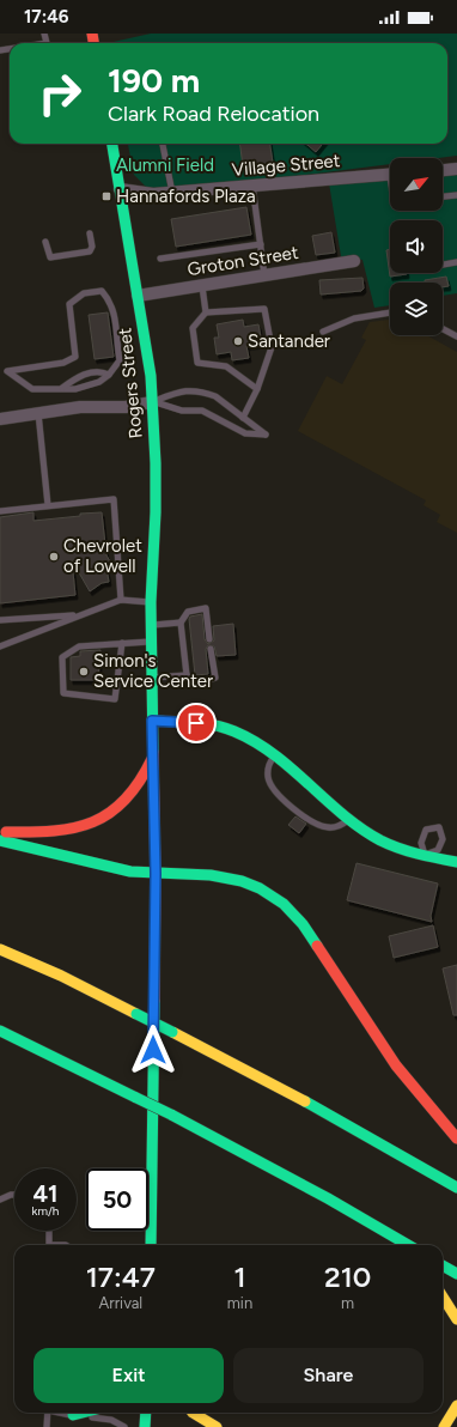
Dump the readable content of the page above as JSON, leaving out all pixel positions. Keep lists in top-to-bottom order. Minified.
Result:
{"streets":{"main road":["Rogers Street"],"street":["Village Street","Groton Street"]},"crossings":[["Village Street","Rogers Street"],["Groton Street","Rogers Street"]],"parks":["Alumni Field"],"places":{"transit":["Hannafords Plaza"],"other":["Santander","Chevrolet of Lowell","Simon's Service Center"]},"north":"top right","page":{"status":"17:46","turn":["190 m","Clark Road Relocation"],"speed":"41 km/h","limit":"50","eta":["17:47","Arrival","1","min","210","m"],"buttons":["Exit","Share"]}}
